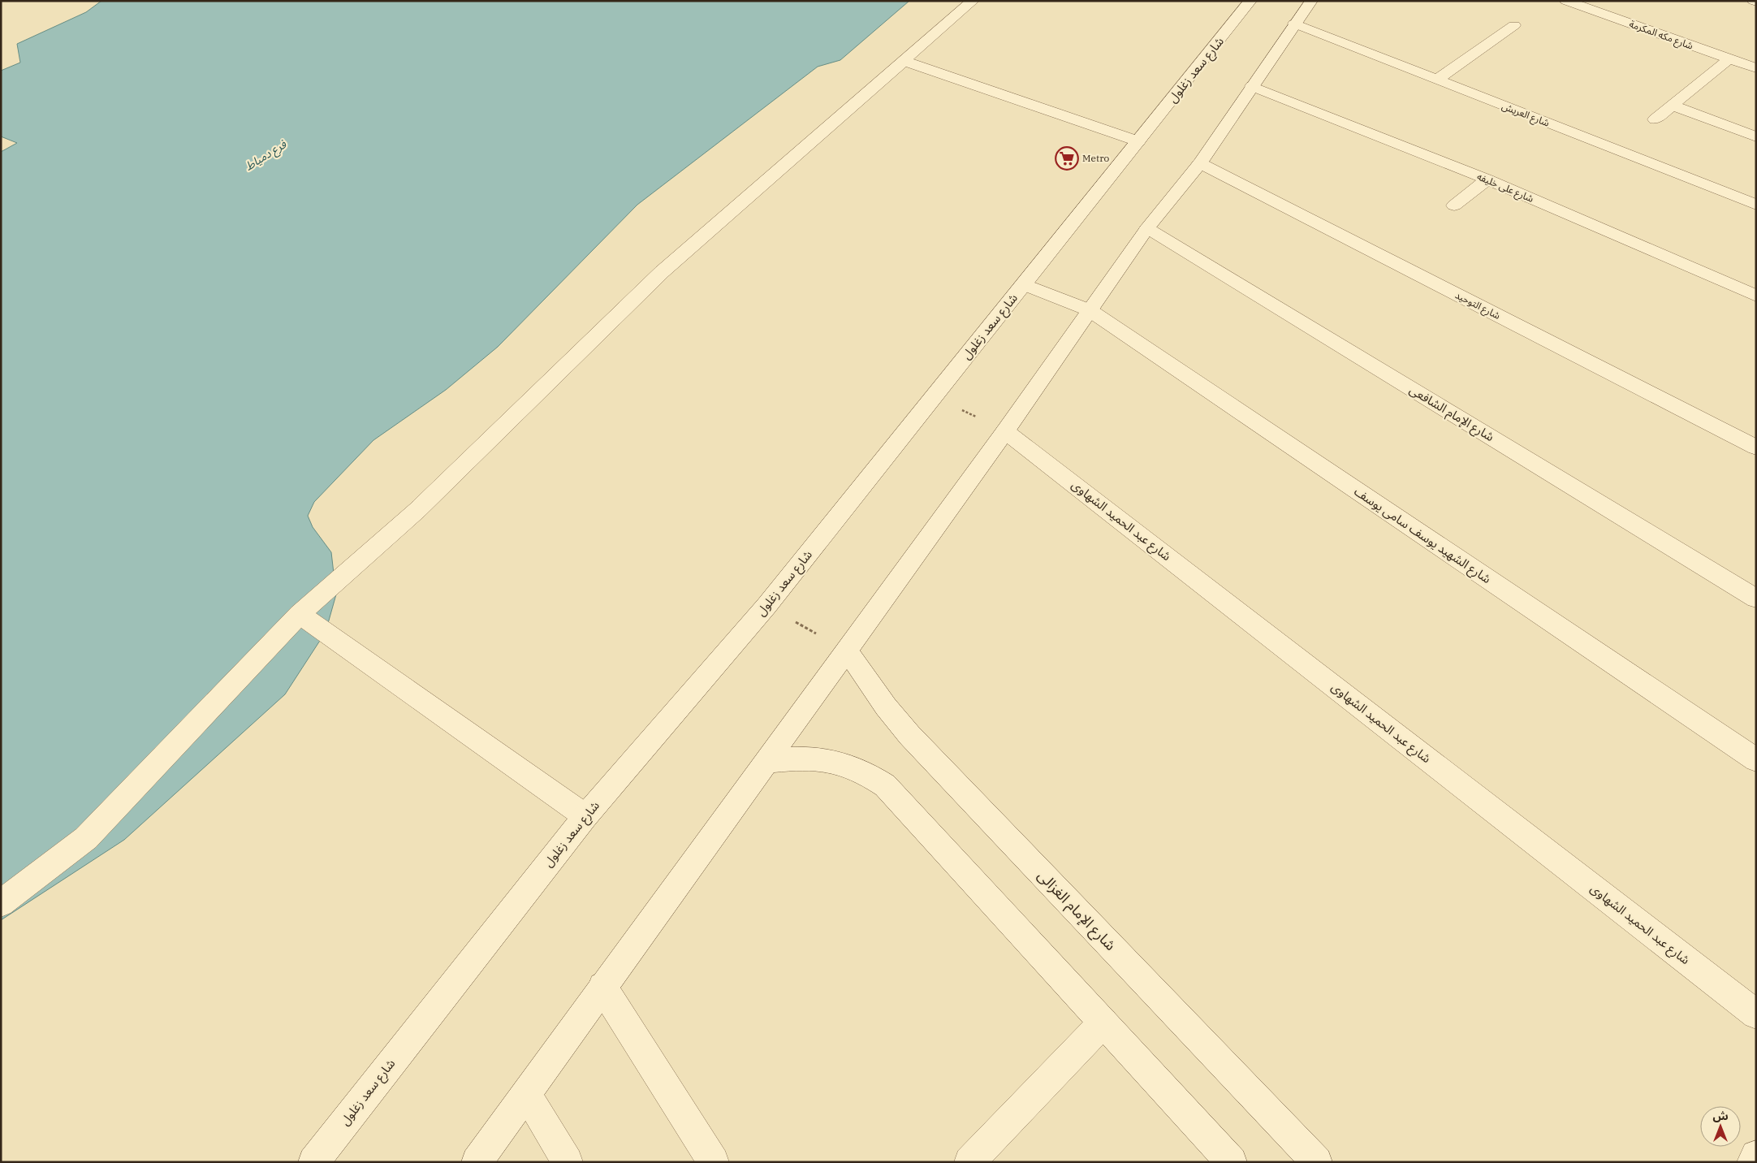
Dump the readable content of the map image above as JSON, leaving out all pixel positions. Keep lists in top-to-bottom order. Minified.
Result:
{"streets":{"street":["شارع مكه المكرمة","شارع سعد زغلول","شارع العريش","شارع على خليفه","شارع التوحيد","شارع الإمام الشافعى","شارع عبد الحميد الشهاوى","شارع الشهيد يوسف سامى يوسف","شارع الإمام الغزالى"]},"crossings":[["شارع سعد زغلول","شارع الشهيد يوسف سامى يوسف"]],"water":["فرع دمياط"],"places":{"supermarket":["Metro"]},"north":"top"}
